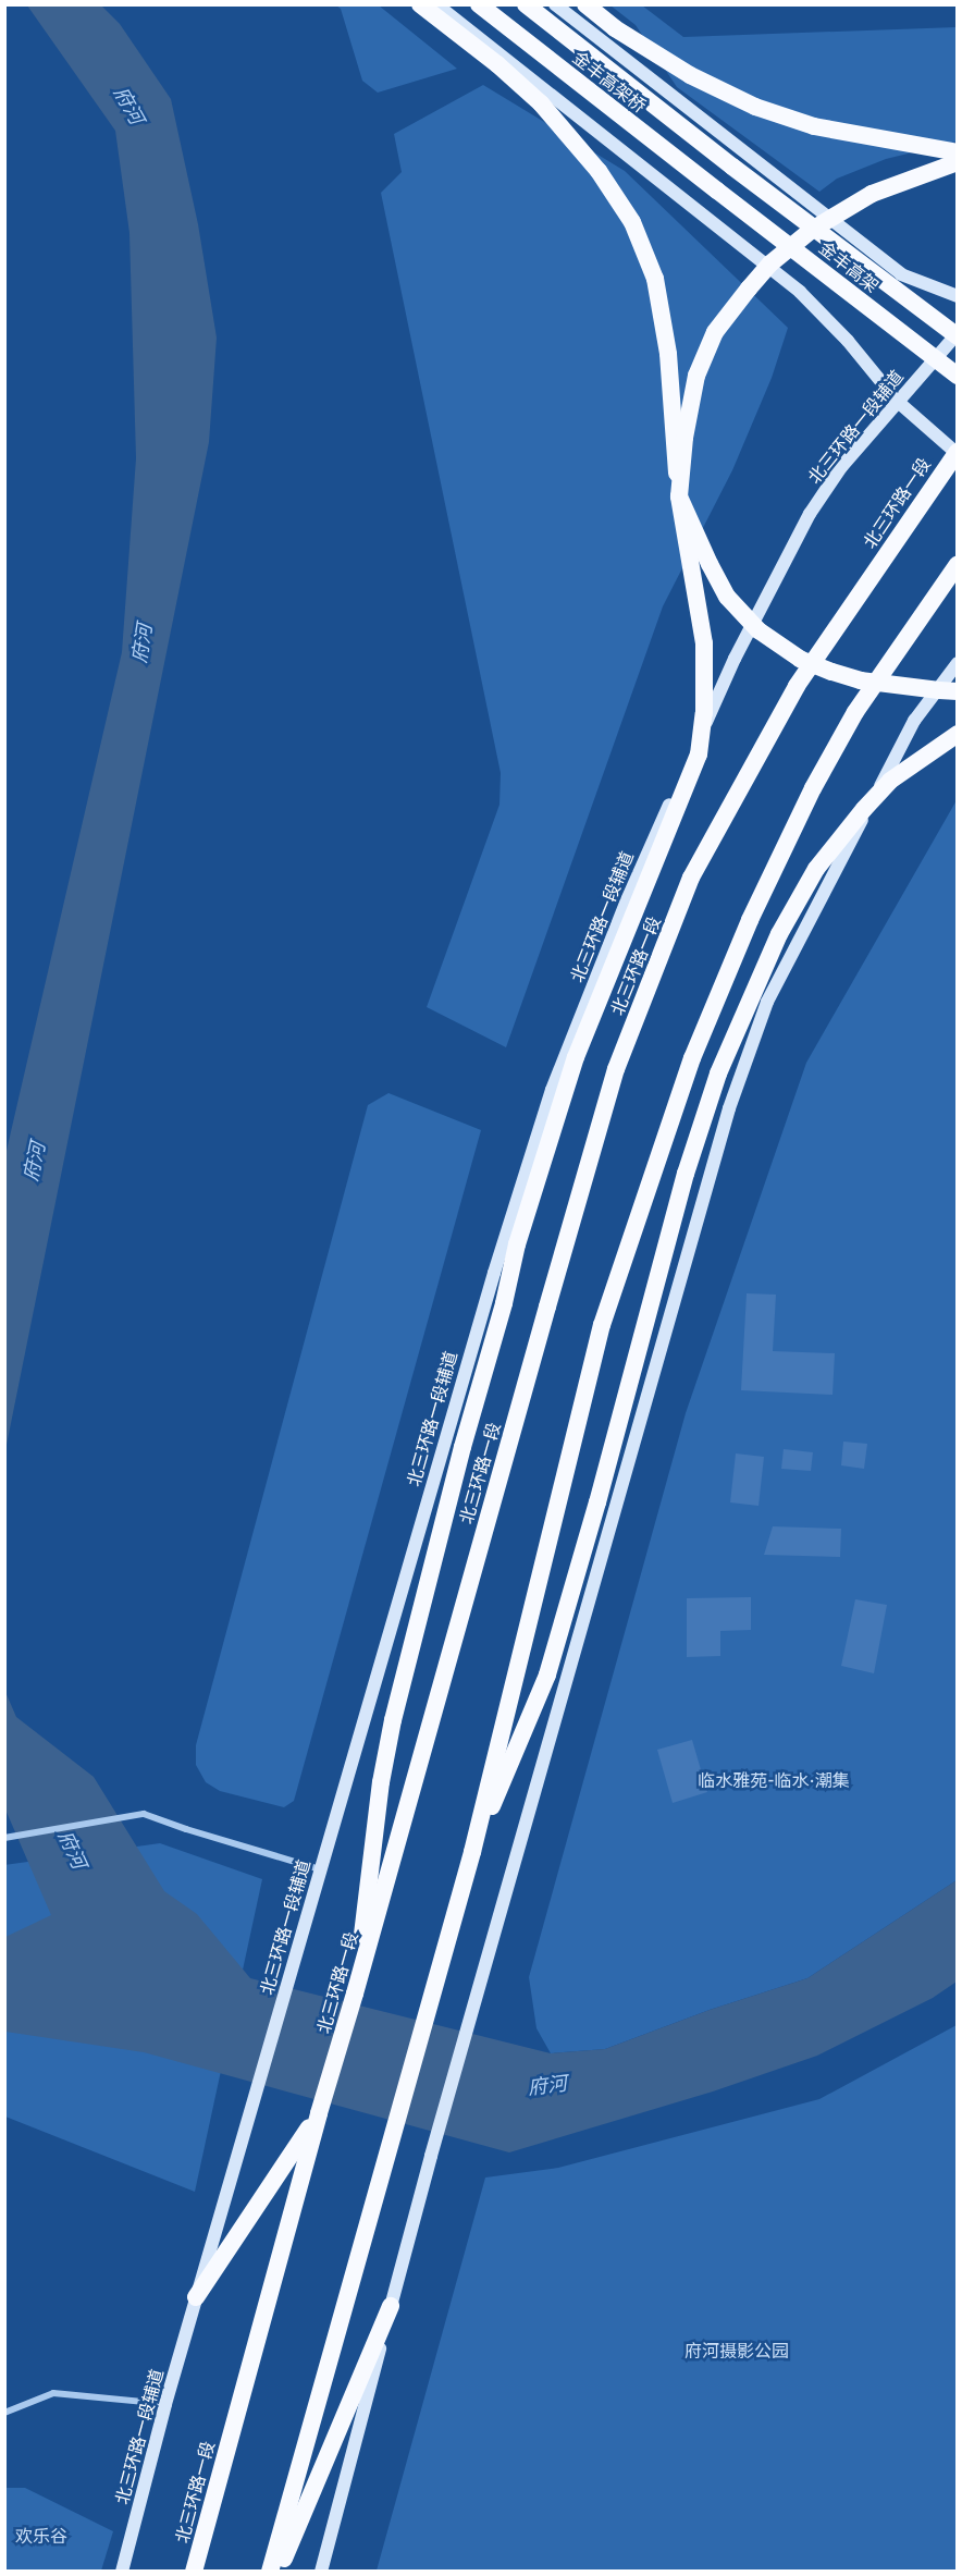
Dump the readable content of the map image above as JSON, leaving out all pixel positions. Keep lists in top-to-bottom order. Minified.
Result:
{"streets":{"highway":["金丰高架桥","金丰高架","北三环路一段"],"main road":["北三环路一段辅道"]},"crossings":[["金丰高架桥","金丰高架"],["金丰高架","北三环路一段辅道"]],"water":["府河"],"parks":["临水雅苑-临水·潮集","府河摄影公园","欢乐谷"]}
